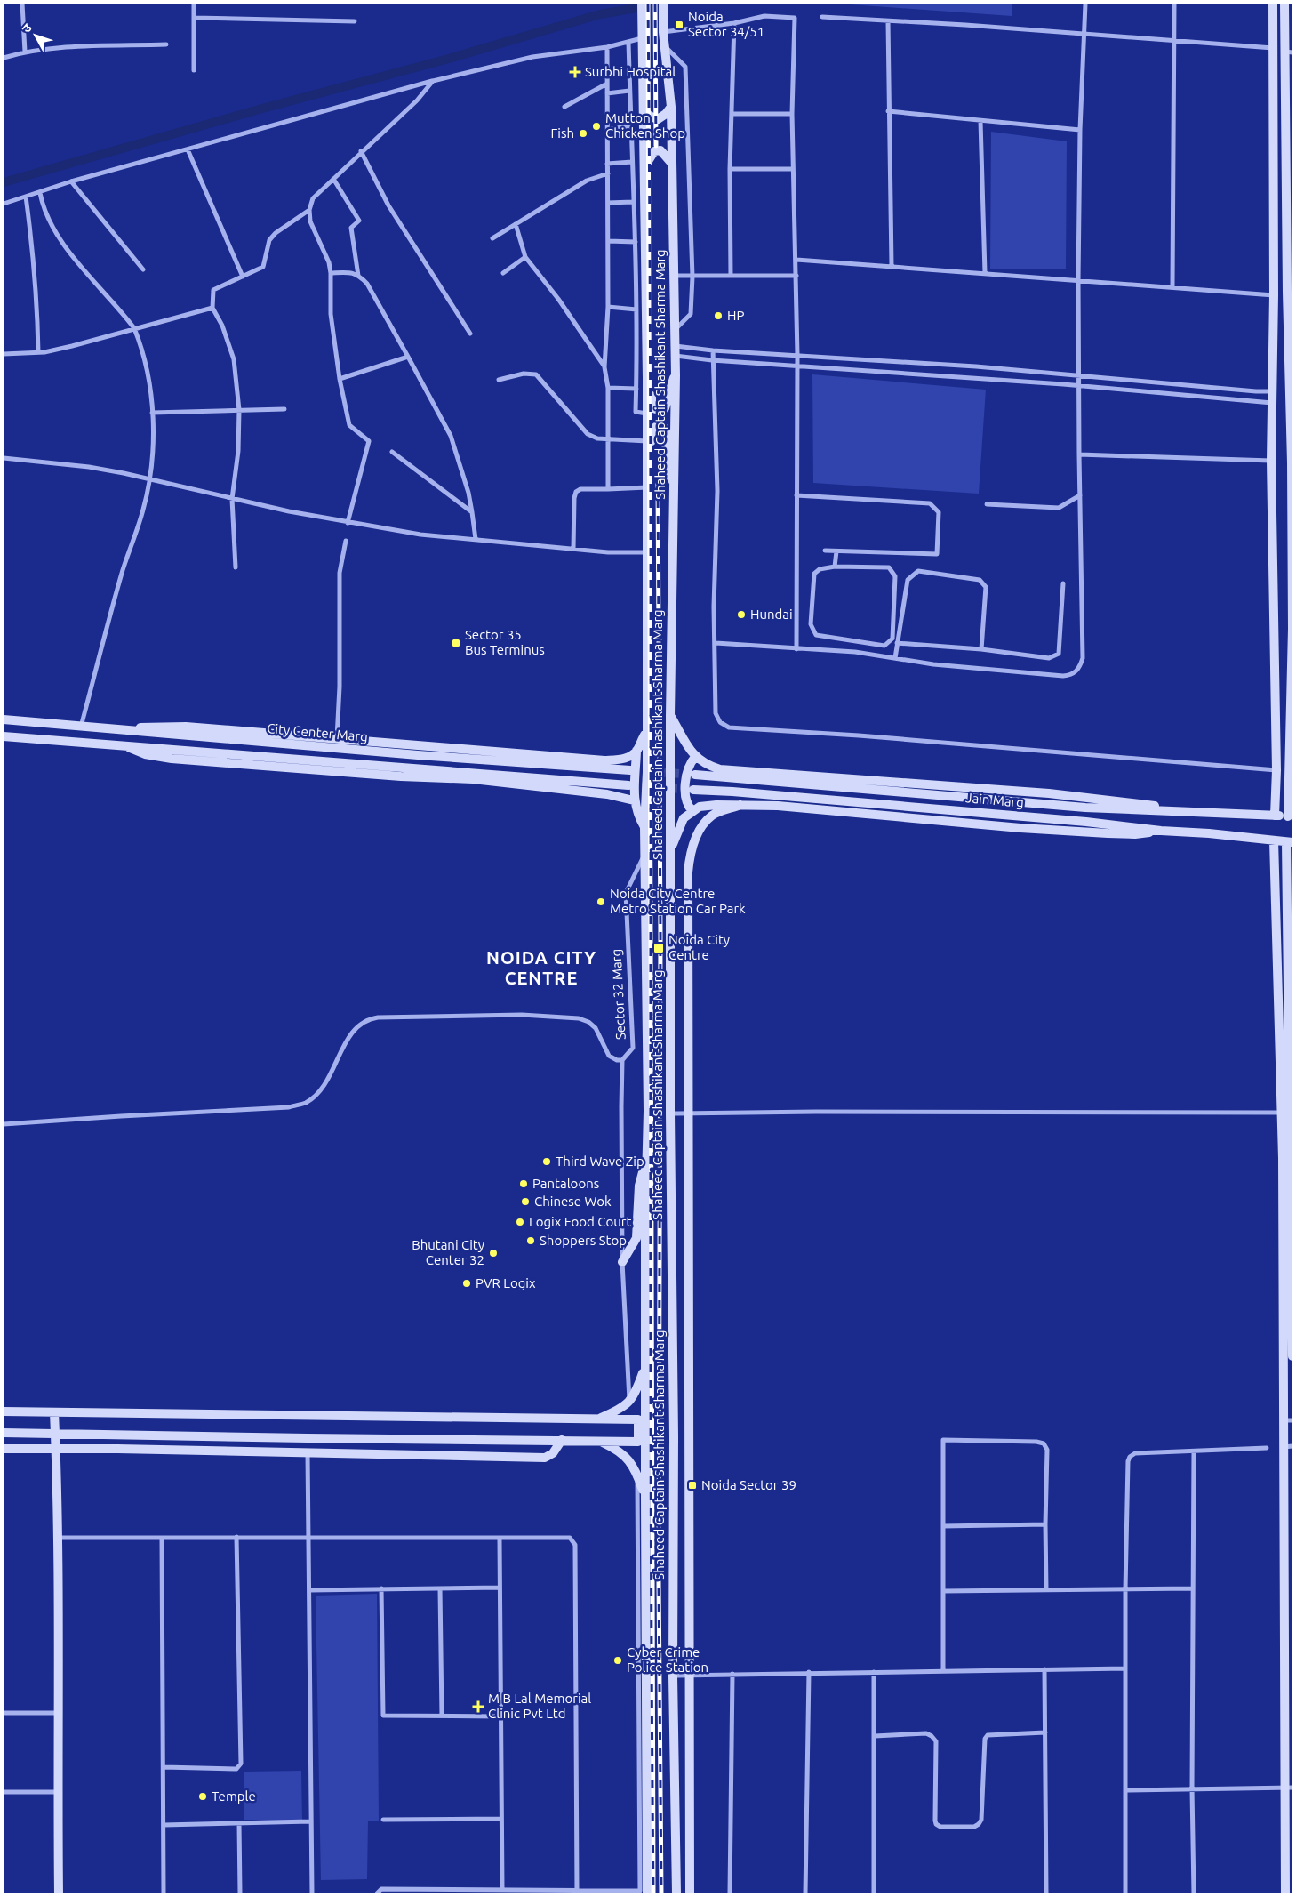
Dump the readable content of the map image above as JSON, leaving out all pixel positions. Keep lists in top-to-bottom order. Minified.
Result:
{"streets":{"main road":["Shaheed Captain Shashikant Sharma Marg","City Center Marg","Jain Marg"],"street":["Sector 32 Marg"]},"crossings":[["Shaheed Captain Shashikant Sharma Marg","Sector 32 Marg"]],"districts":["NOIDA CITY CENTRE"],"places":{"transit":["Noida Sector 34/51","Sector 35 Bus Terminus","Noida City Centre","Noida Sector 39"],"health":["Surbhi Hospital","M B Lal Memorial Clinic Pvt Ltd"],"other":["Mutton Chicken Shop","Fish","HP","Hundai","Noida City Centre Metro Station Car Park","Third Wave Zip","Pantaloons","Chinese Wok","Logix Food Court","Shoppers Stop","Bhutani City Center 32","PVR Logix","Cyber Crime Police Station","Temple"]},"north":"top left"}
